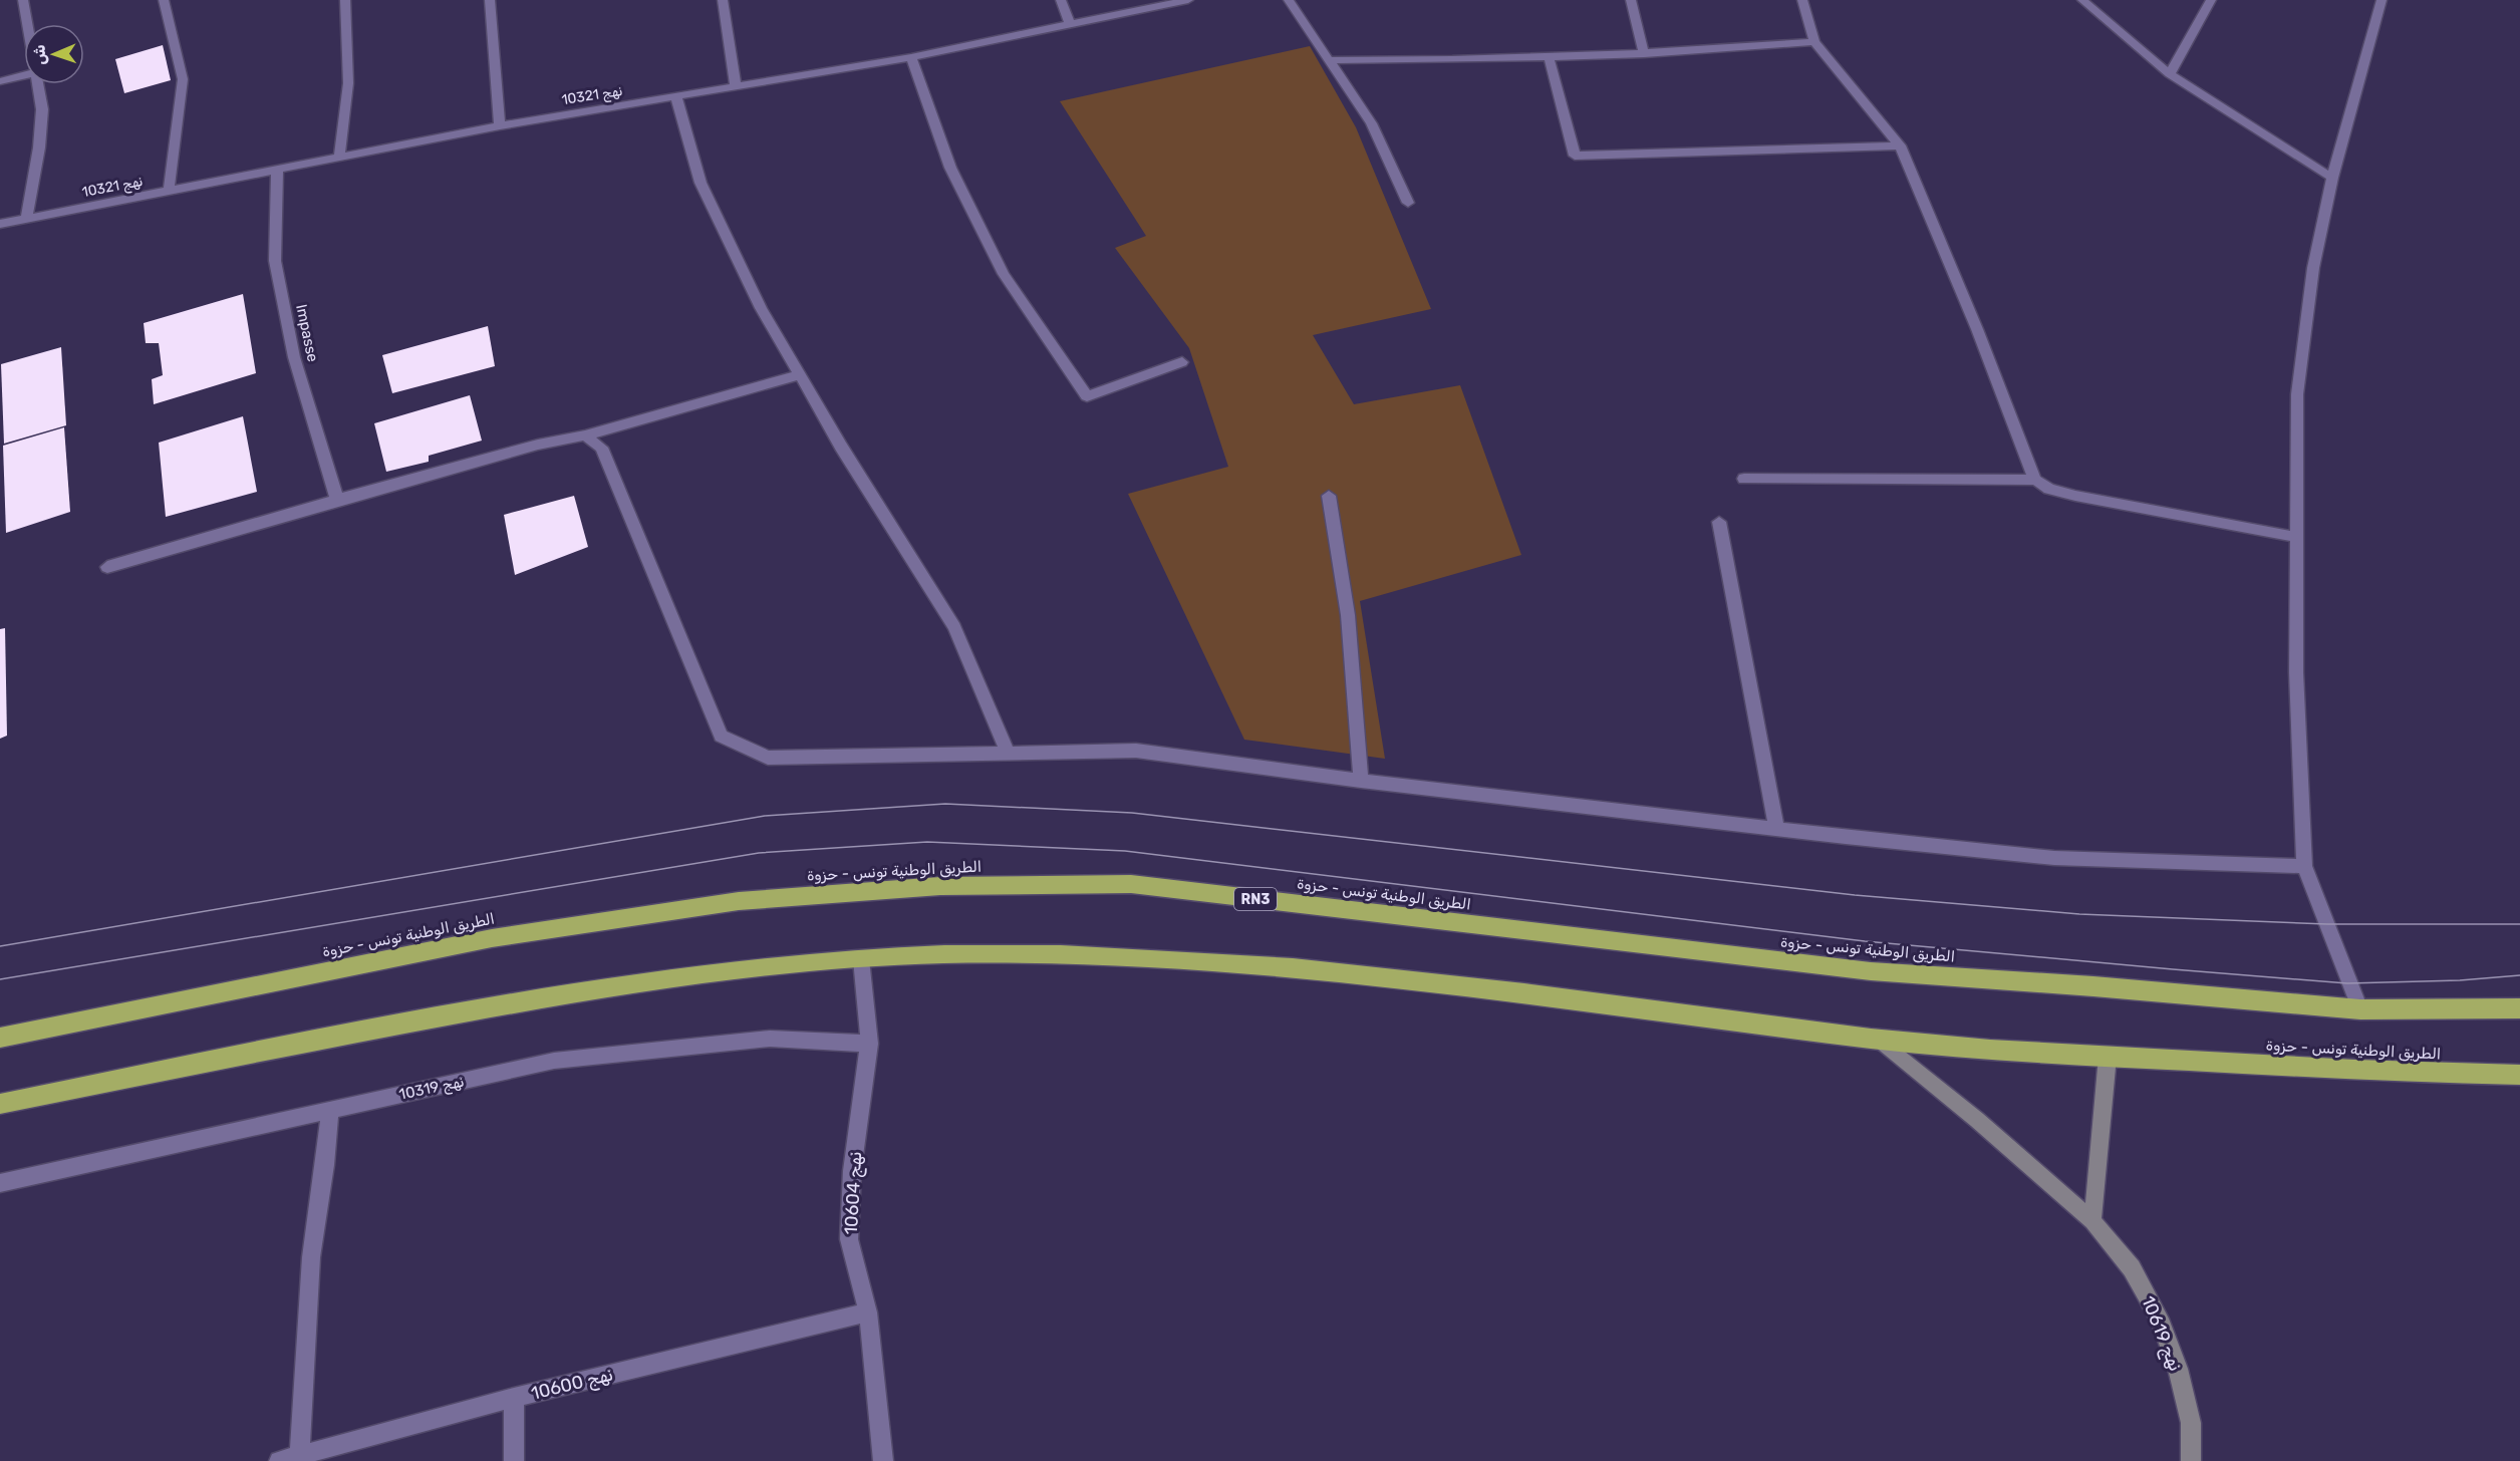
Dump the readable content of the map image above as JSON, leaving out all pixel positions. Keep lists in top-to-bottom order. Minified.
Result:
{"streets":{"highway":["الطريق الوطنية تونس - حزوة","RN3"],"street":["نهج 10321","Impasse","نهج 10319","نهج 10604","نهج 10619","نهج 10600"]},"crossings":[["نهج 10321","Impasse"],["الطريق الوطنية تونس - حزوة","نهج 10604"],["الطريق الوطنية تونس - حزوة","نهج 10619"],["نهج 10319","نهج 10604"],["نهج 10604","نهج 10600"]],"north":"left"}
